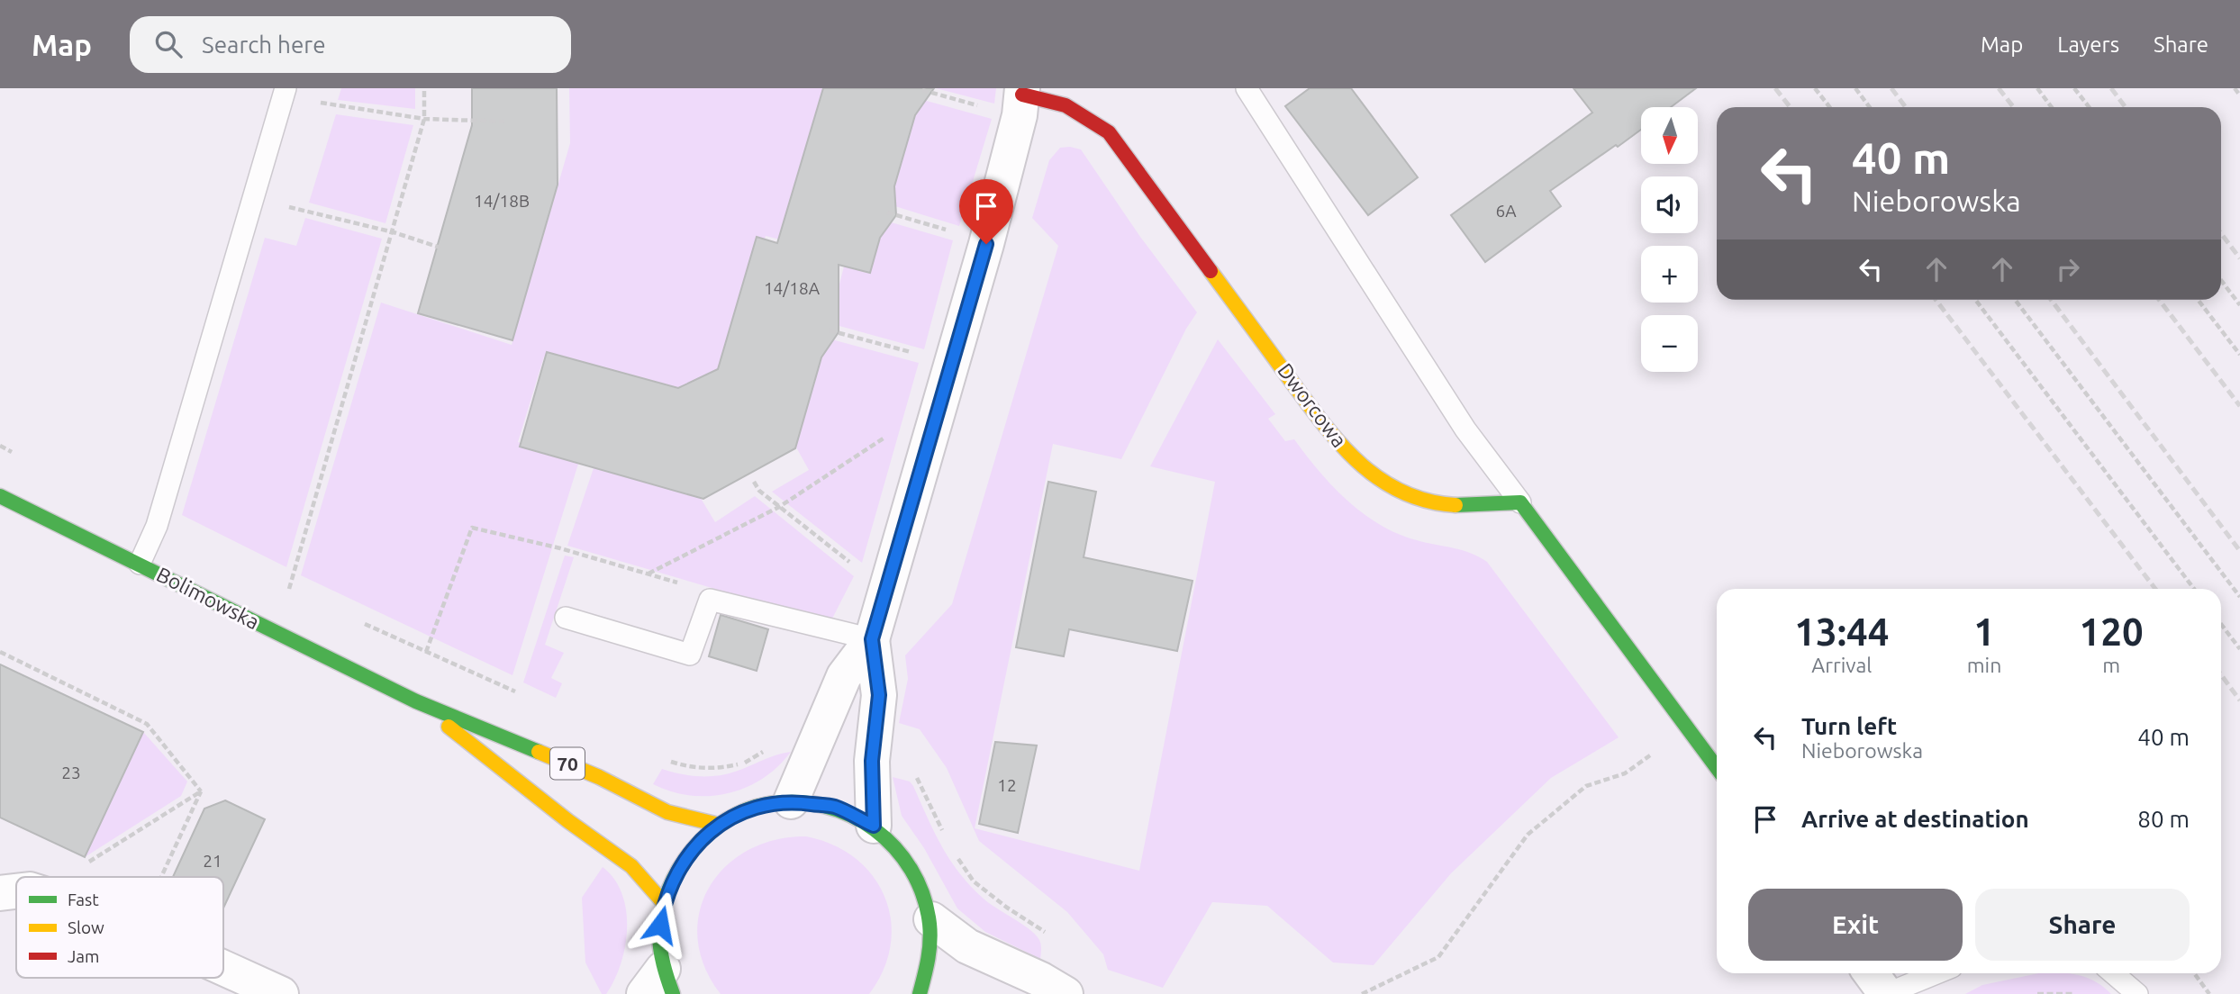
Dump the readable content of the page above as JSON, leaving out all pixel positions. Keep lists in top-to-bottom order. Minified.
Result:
{"streets":{"main road":["Dworcowa","Bolimowska","70"]},"house_numbers":["14/18B","6A","14/18A","23","12","21"],"legend":["Fast","Slow","Jam"],"north":"bottom","page":{"header":"Map","search":"Search here","nav":["Map","Layers","Share"],"map_buttons":["+","−"],"turn":["40 m","Nieborowska"],"eta":["13:44","Arrival","1","min","120","m"],"list":[{"name":"Turn left","note":"Nieborowska","value":"40 m"},{"name":"Arrive at destination","value":"80 m"}],"buttons":["Exit","Share"]}}
